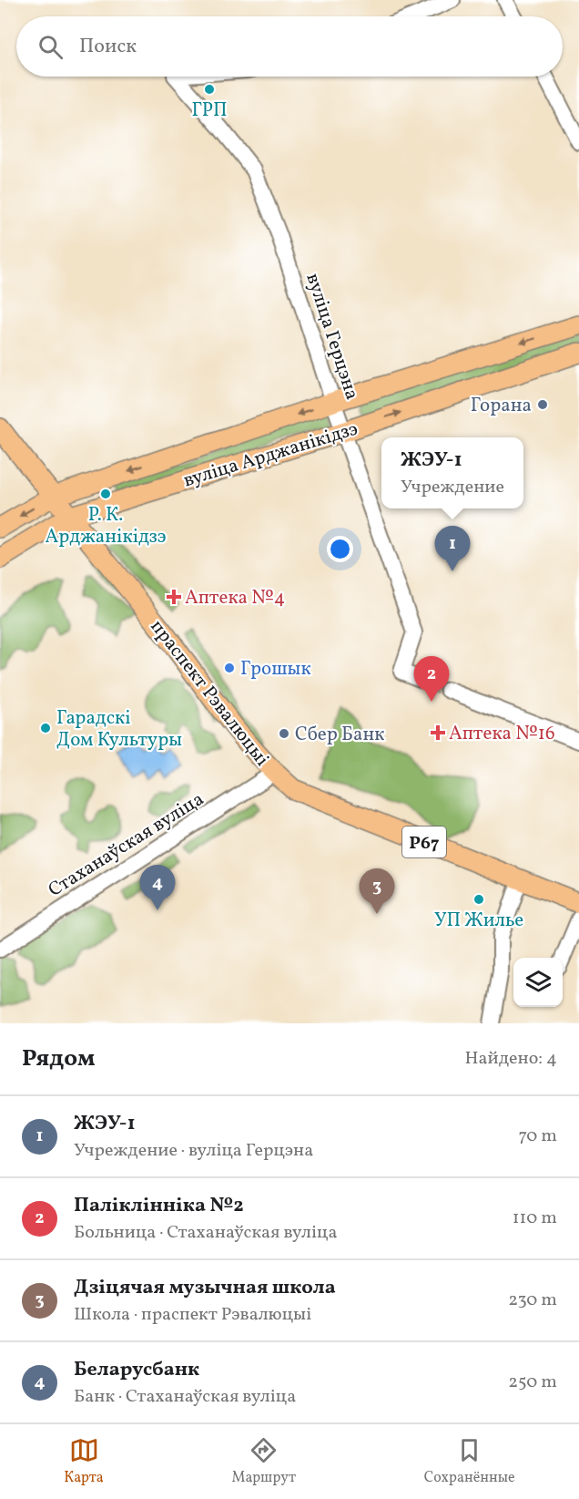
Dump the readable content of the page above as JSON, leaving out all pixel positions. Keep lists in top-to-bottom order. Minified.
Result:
{"streets":{"main road":["вуліца Арджанікідзэ","праспект Рэвалюцыі","Р67"],"street":["вуліца Герцэна","Стаханаўская вуліца"]},"crossings":[["вуліца Герцэна","вуліца Арджанікідзэ"],["вуліца Арджанікідзэ","праспект Рэвалюцыі"],["праспект Рэвалюцыі","Стаханаўская вуліца"]],"places":{"other":["ГРП","Горана","Р. К. Арджанікідзэ","Грошык","Гарадскі Дом Культуры","Сбер Банк","УП Жилье"],"health":["Аптека №4","Аптека №16"]},"page":{"search":"Поиск","popup":["ЖЭУ-1","Учреждение"],"pins":["1","2","4","3"],"heading":["Рядом","Найдено: 4"],"list":[{"mark":"1","name":"ЖЭУ-1","note":"Учреждение · вуліца Герцэна","value":"70 m"},{"mark":"2","name":"Паліклінніка №2","note":"Больница · Стаханаўская вуліца","value":"110 m"},{"mark":"3","name":"Дзіцячая музычная школа","note":"Школа · праспект Рэвалюцыі","value":"230 m"},{"mark":"4","name":"Беларусбанк","note":"Банк · Стаханаўская вуліца","value":"250 m"}],"nav":["Карта","Маршрут","Сохранённые"]}}
